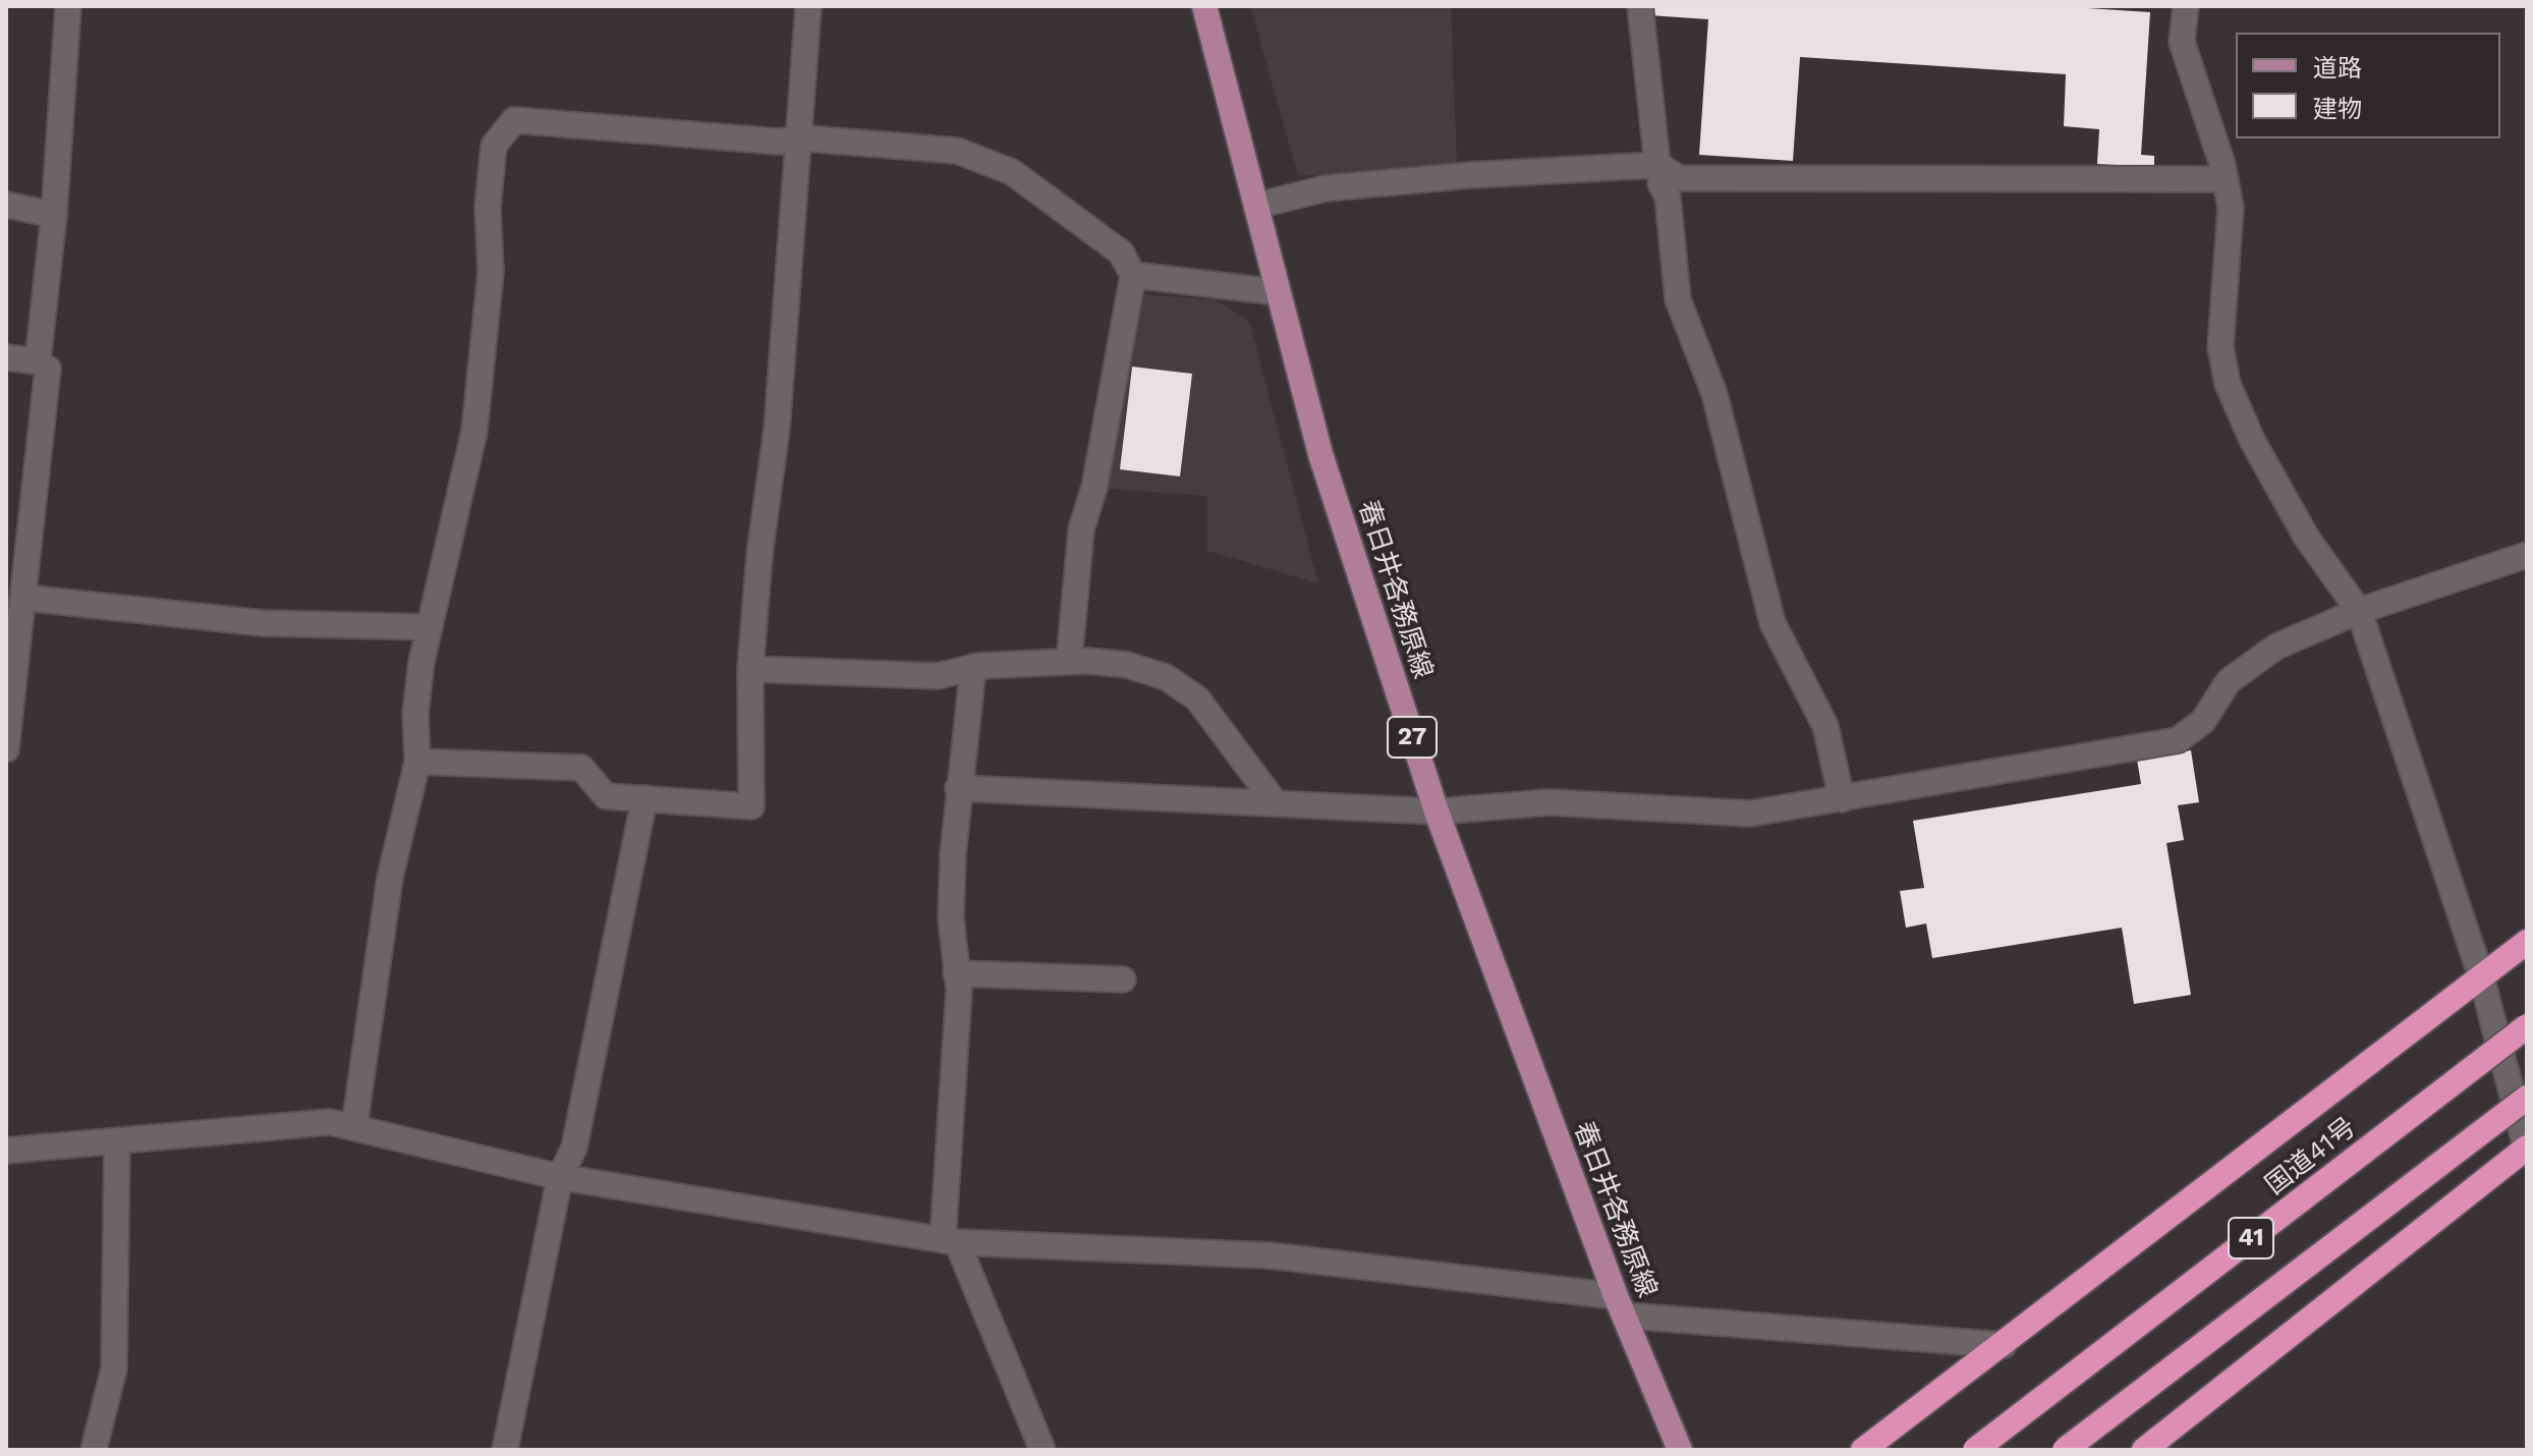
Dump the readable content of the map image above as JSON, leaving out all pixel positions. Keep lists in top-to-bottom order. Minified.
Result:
{"streets":{"highway":["国道41号","41"],"main road":["春日井各務原線","27"]},"legend":["道路","建物"]}
